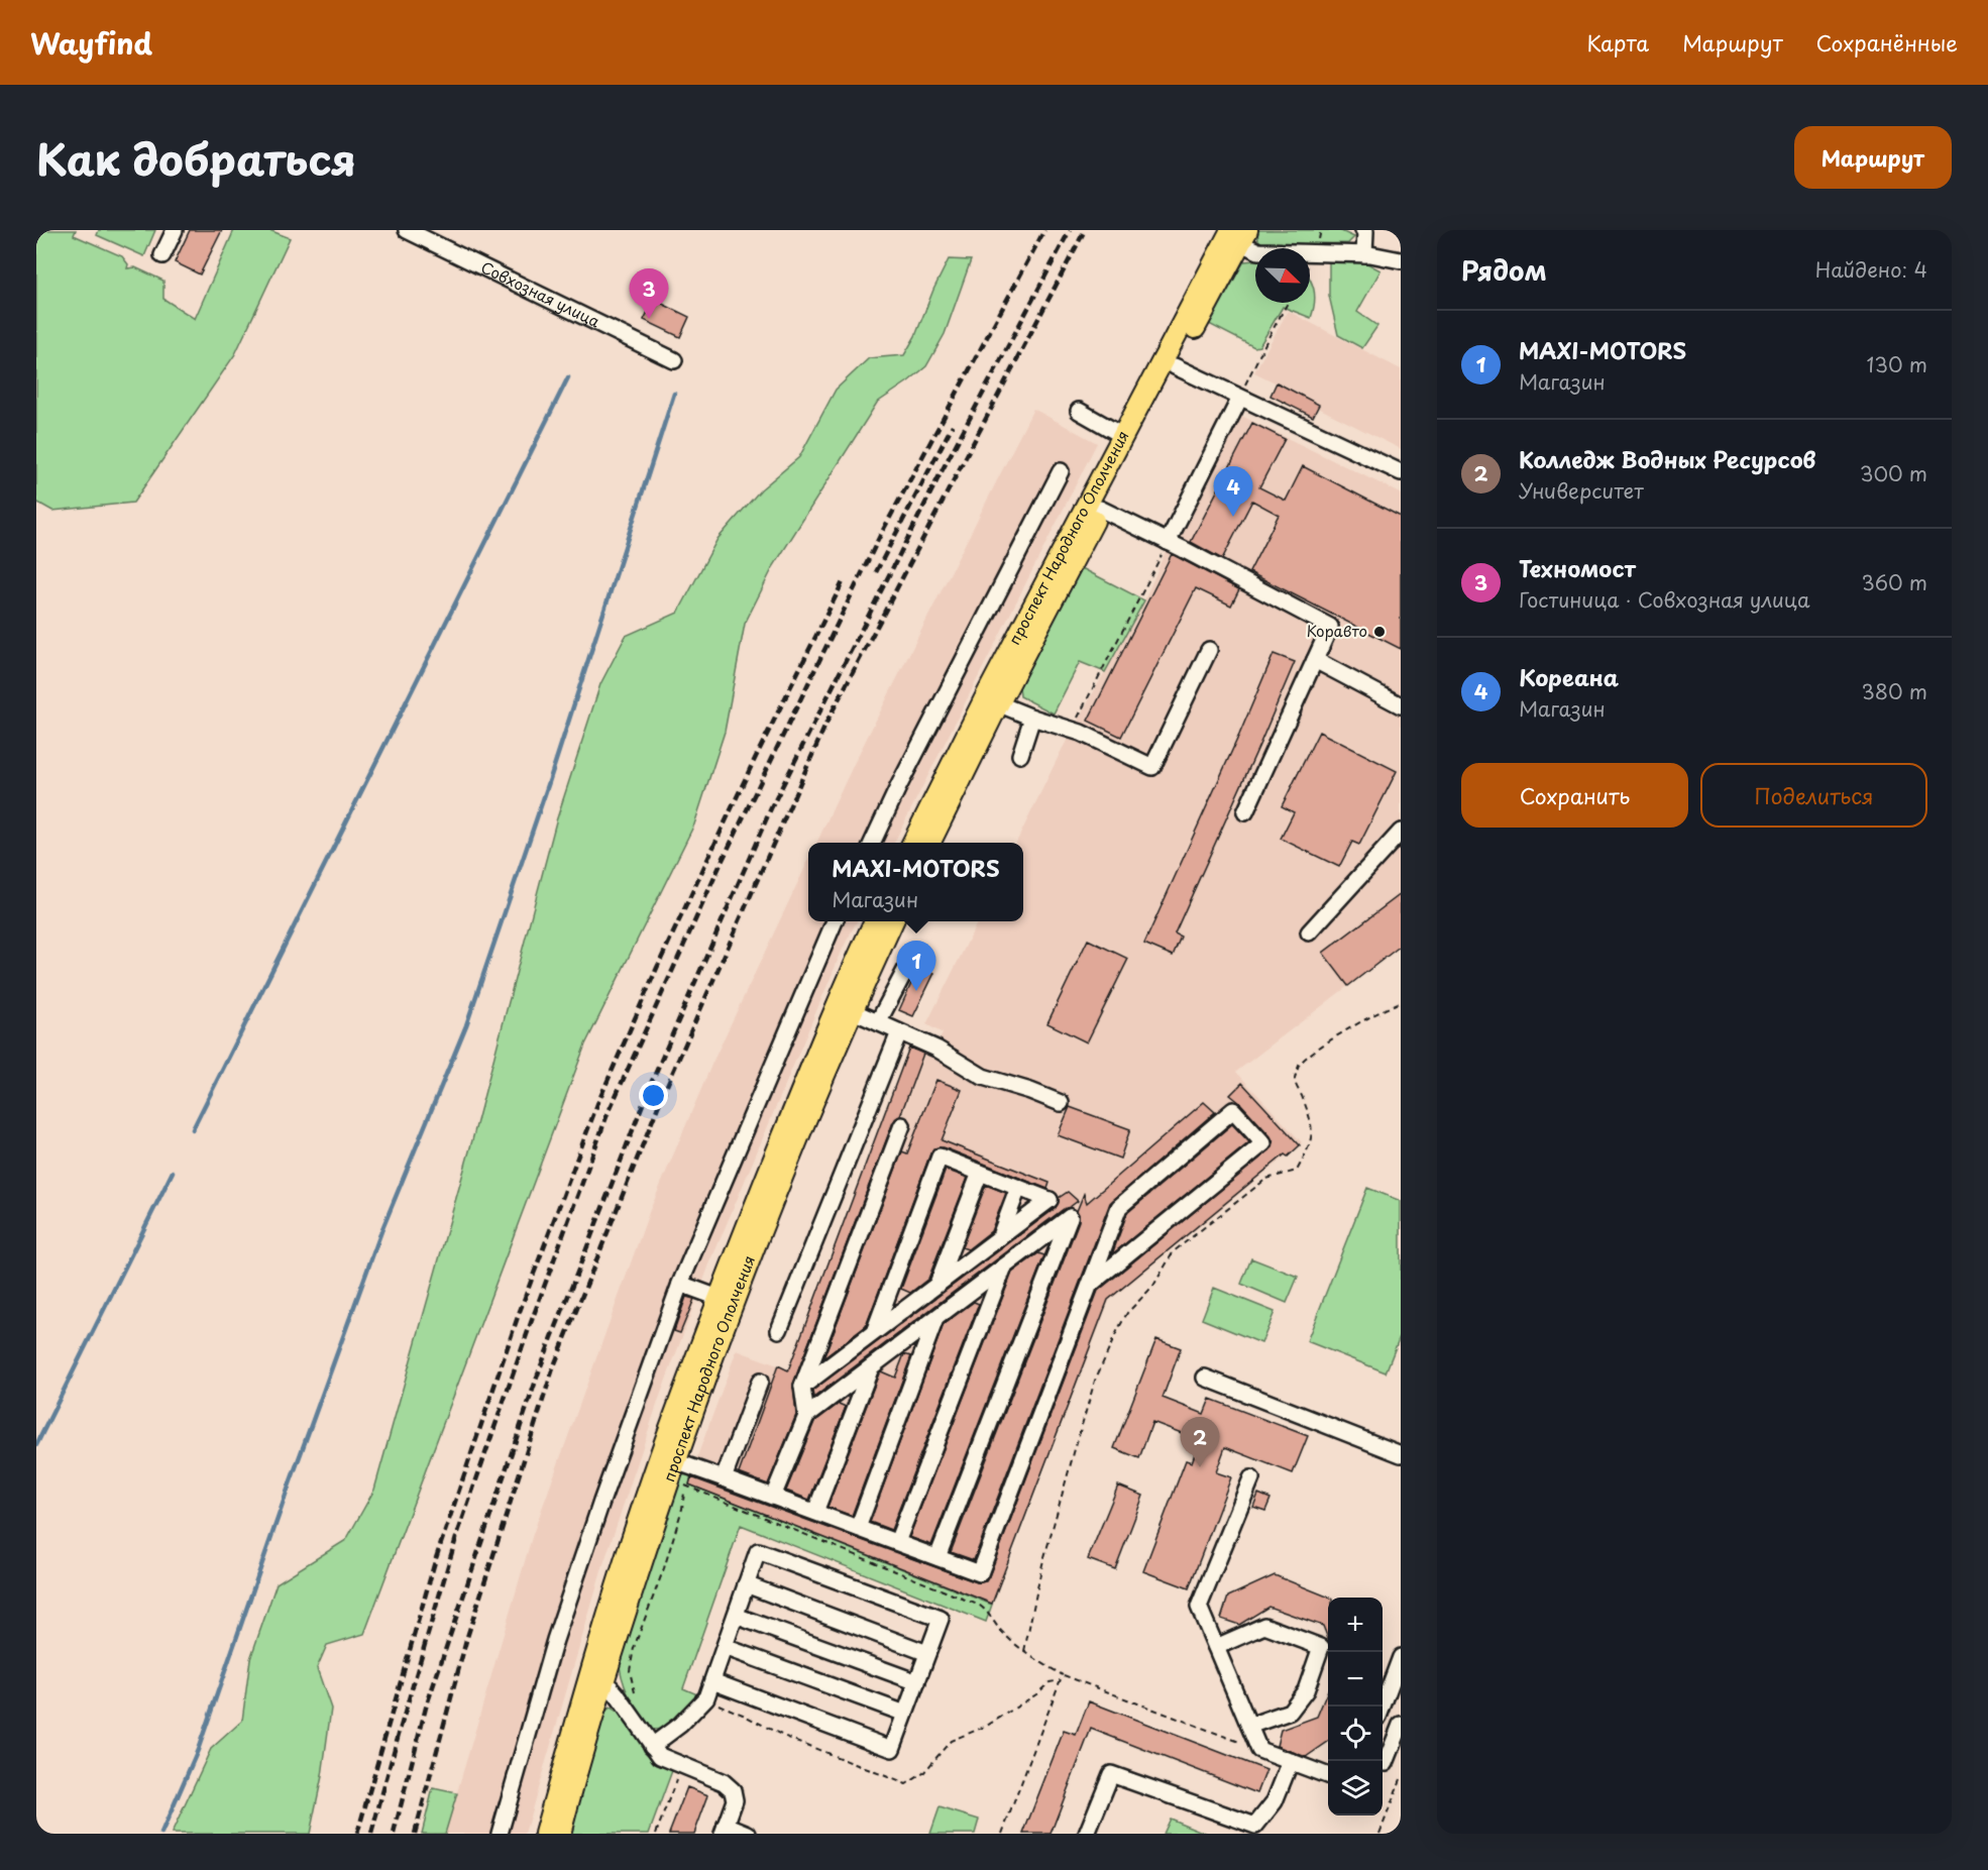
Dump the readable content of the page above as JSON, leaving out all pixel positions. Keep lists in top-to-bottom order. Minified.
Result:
{"streets":{"main road":["проспект Народного Ополчения"],"street":["Совхозная улица"]},"places":["Коравто"],"north":"bottom right","page":{"header":"Wayfind","nav":["Карта","Маршрут","Сохранённые"],"title":"Как добраться","buttons":["Маршрут",["Сохранить","Поделиться"]],"heading":["Рядом","Найдено: 4"],"pins":["3","4","1","2"],"list":[{"mark":"1","name":"MAXI-MOTORS","note":"Магазин","value":"130 m"},{"mark":"2","name":"Колледж Водных Ресурсов","note":"Университет","value":"300 m"},{"mark":"3","name":"Техномост","note":"Гостиница · Совхозная улица","value":"360 m"},{"mark":"4","name":"Кореана","note":"Магазин","value":"380 m"}],"popup":["MAXI-MOTORS","Магазин"],"map_buttons":["+","−"]}}
